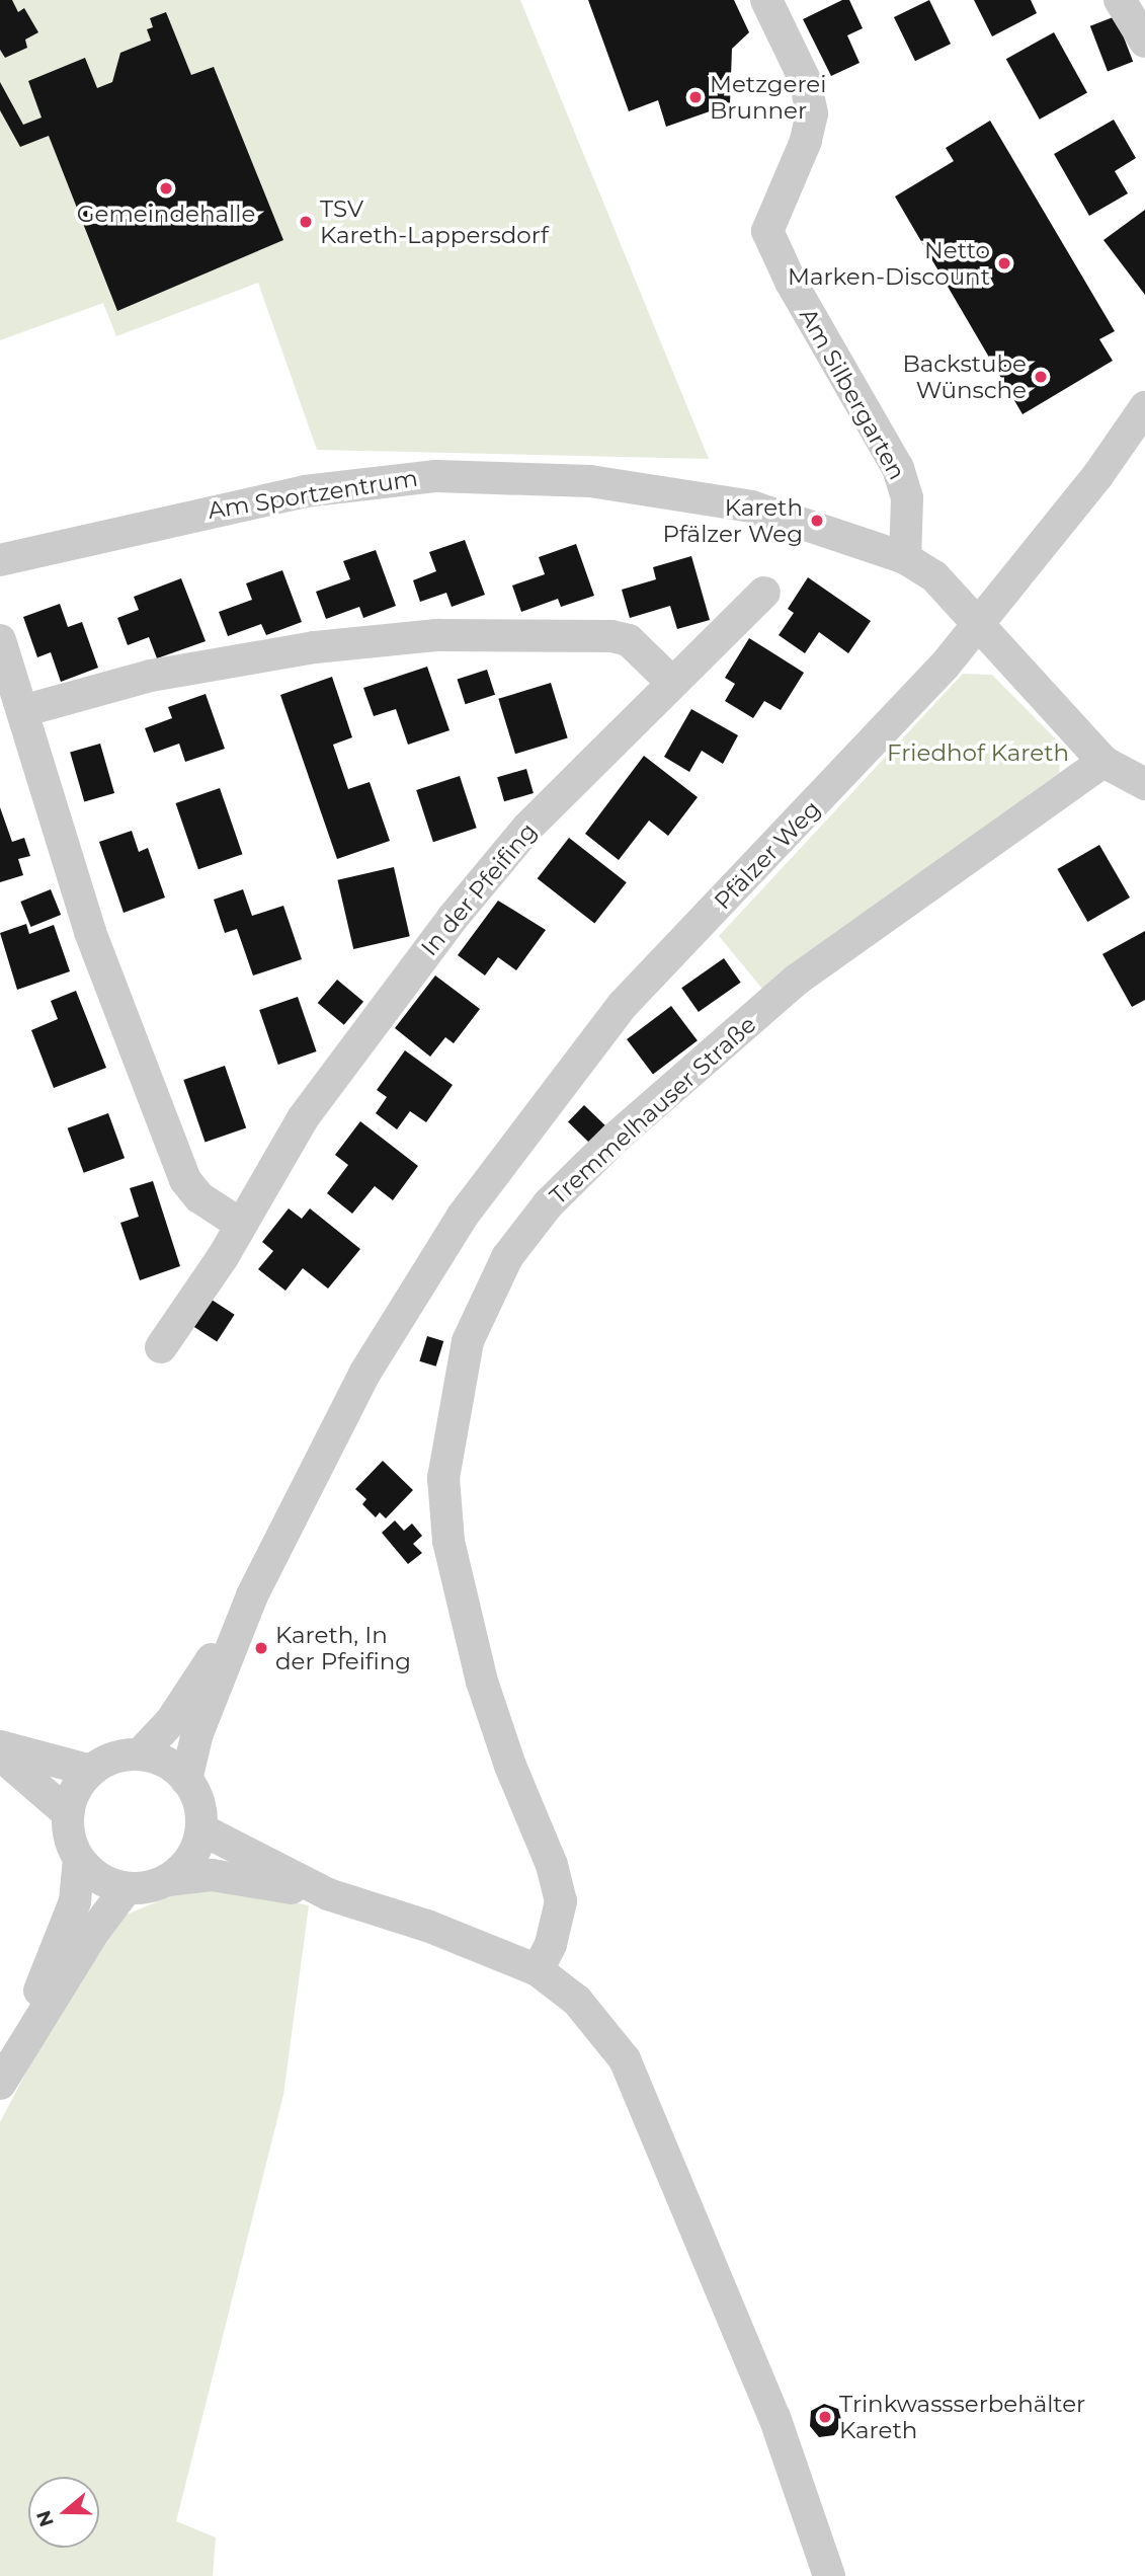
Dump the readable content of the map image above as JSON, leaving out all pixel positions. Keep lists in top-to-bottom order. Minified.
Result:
{"streets":{"street":["Am Silbergarten","Am Sportzentrum","Pfälzer Weg","In der Pfeifing","Tremmelhauser Straße"]},"crossings":[["Am Silbergarten","Am Sportzentrum"],["Am Sportzentrum","Pfälzer Weg"]],"parks":["Friedhof Kareth"],"places":["Metzgerei Brunner","Gemeindehalle","TSV Kareth-Lappersdorf","Netto Marken-Discount","Backstube Wünsche","Kareth Pfälzer Weg","Kareth, In der Pfeifing","Trinkwassserbehälter Kareth"],"north":"left"}
